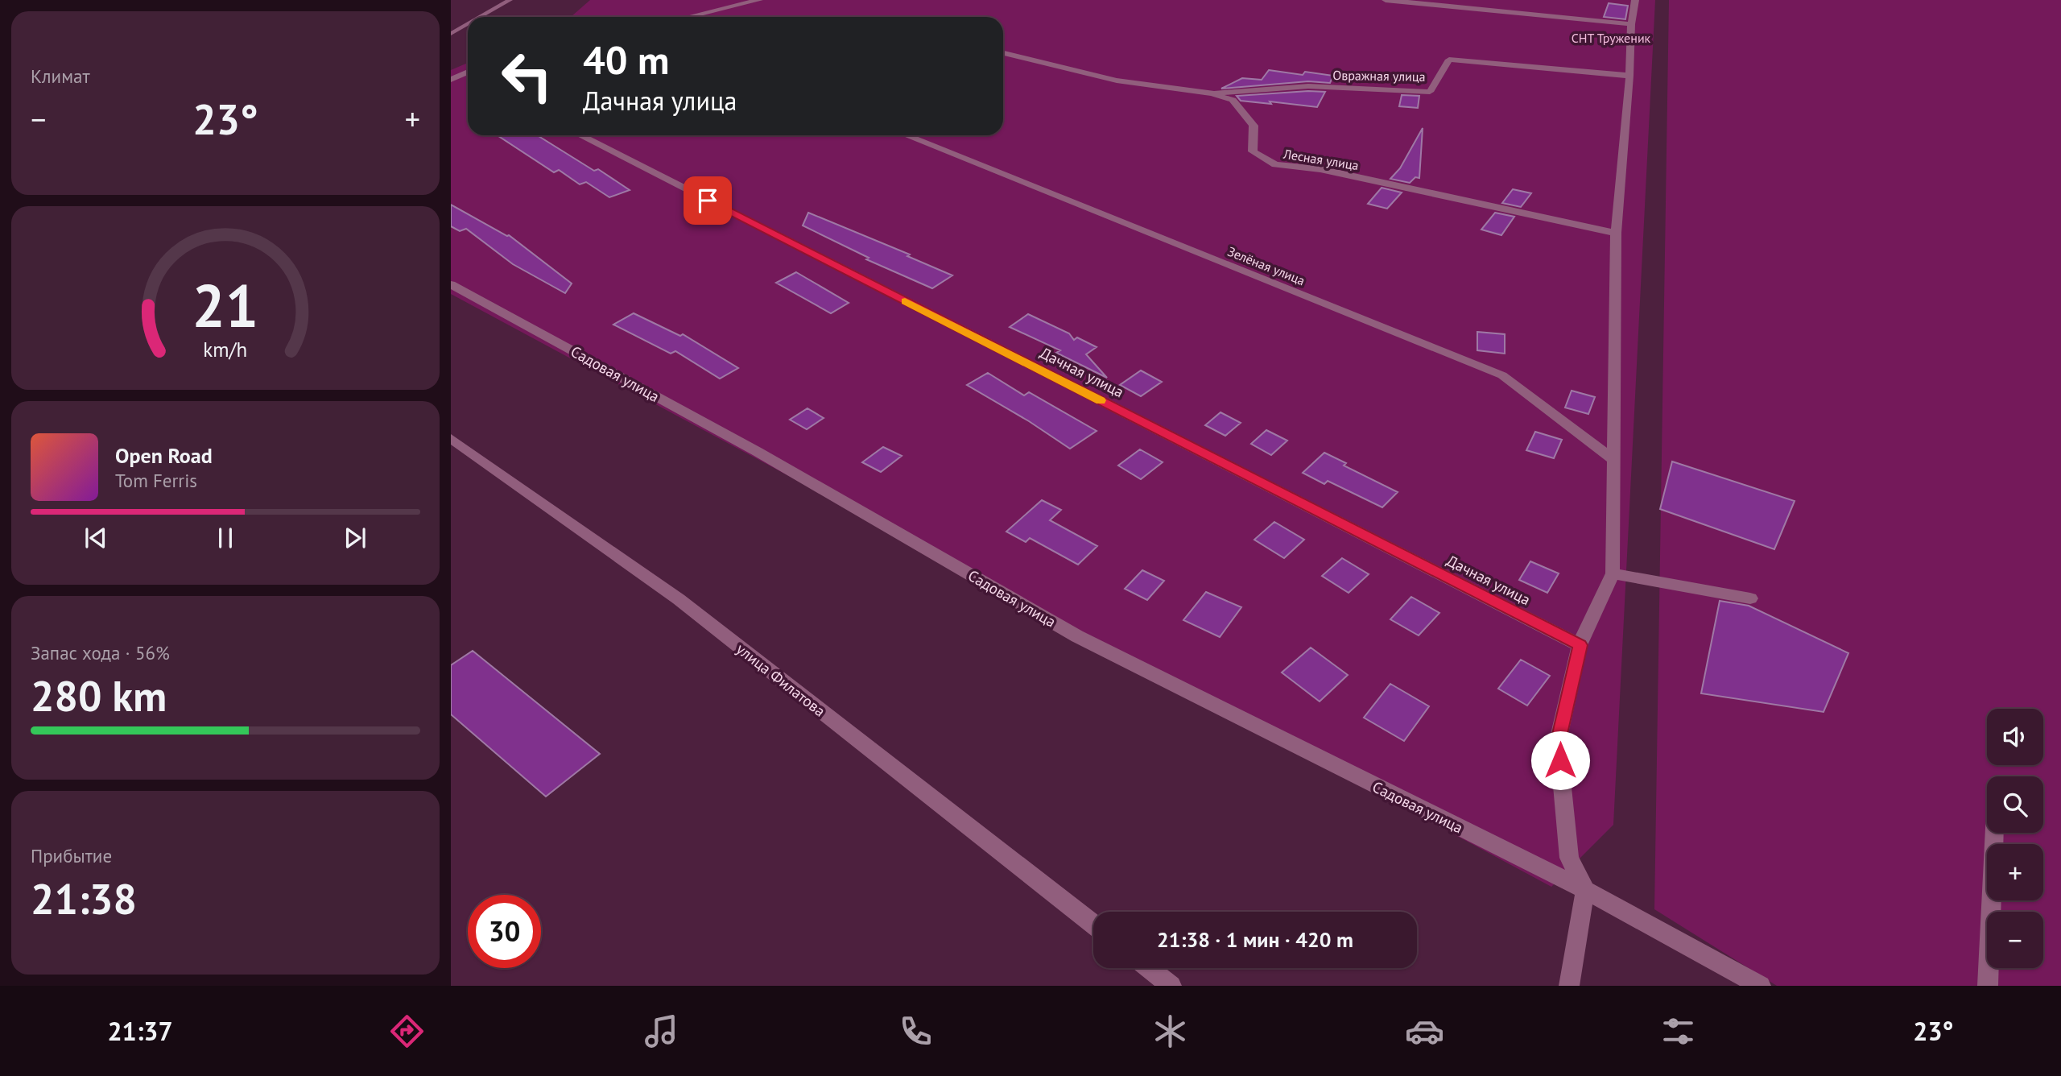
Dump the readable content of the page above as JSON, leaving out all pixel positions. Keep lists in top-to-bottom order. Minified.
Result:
{"streets":{"street":["Овражная улица","Лесная улица","Зелёная улица","Дачная улица","Садовая улица","улица Филатова"]},"crossings":[["Овражная улица","Лесная улица"]],"parks":["СНТ Труженик"],"page":{"tile":["Климат",["Запас хода · 56%","280 km"],["Прибытие","21:38"]],"turn":["40 m","Дачная улица"],"heat":["−","23°","+"],"song":["Open Road","Tom Ferris"],"map_buttons":["+","−"],"limit":"30","trip":"21:38 · 1 мин · 420 m","tabs":["21:37","23°"],"gauge":["21","km/h"]}}
